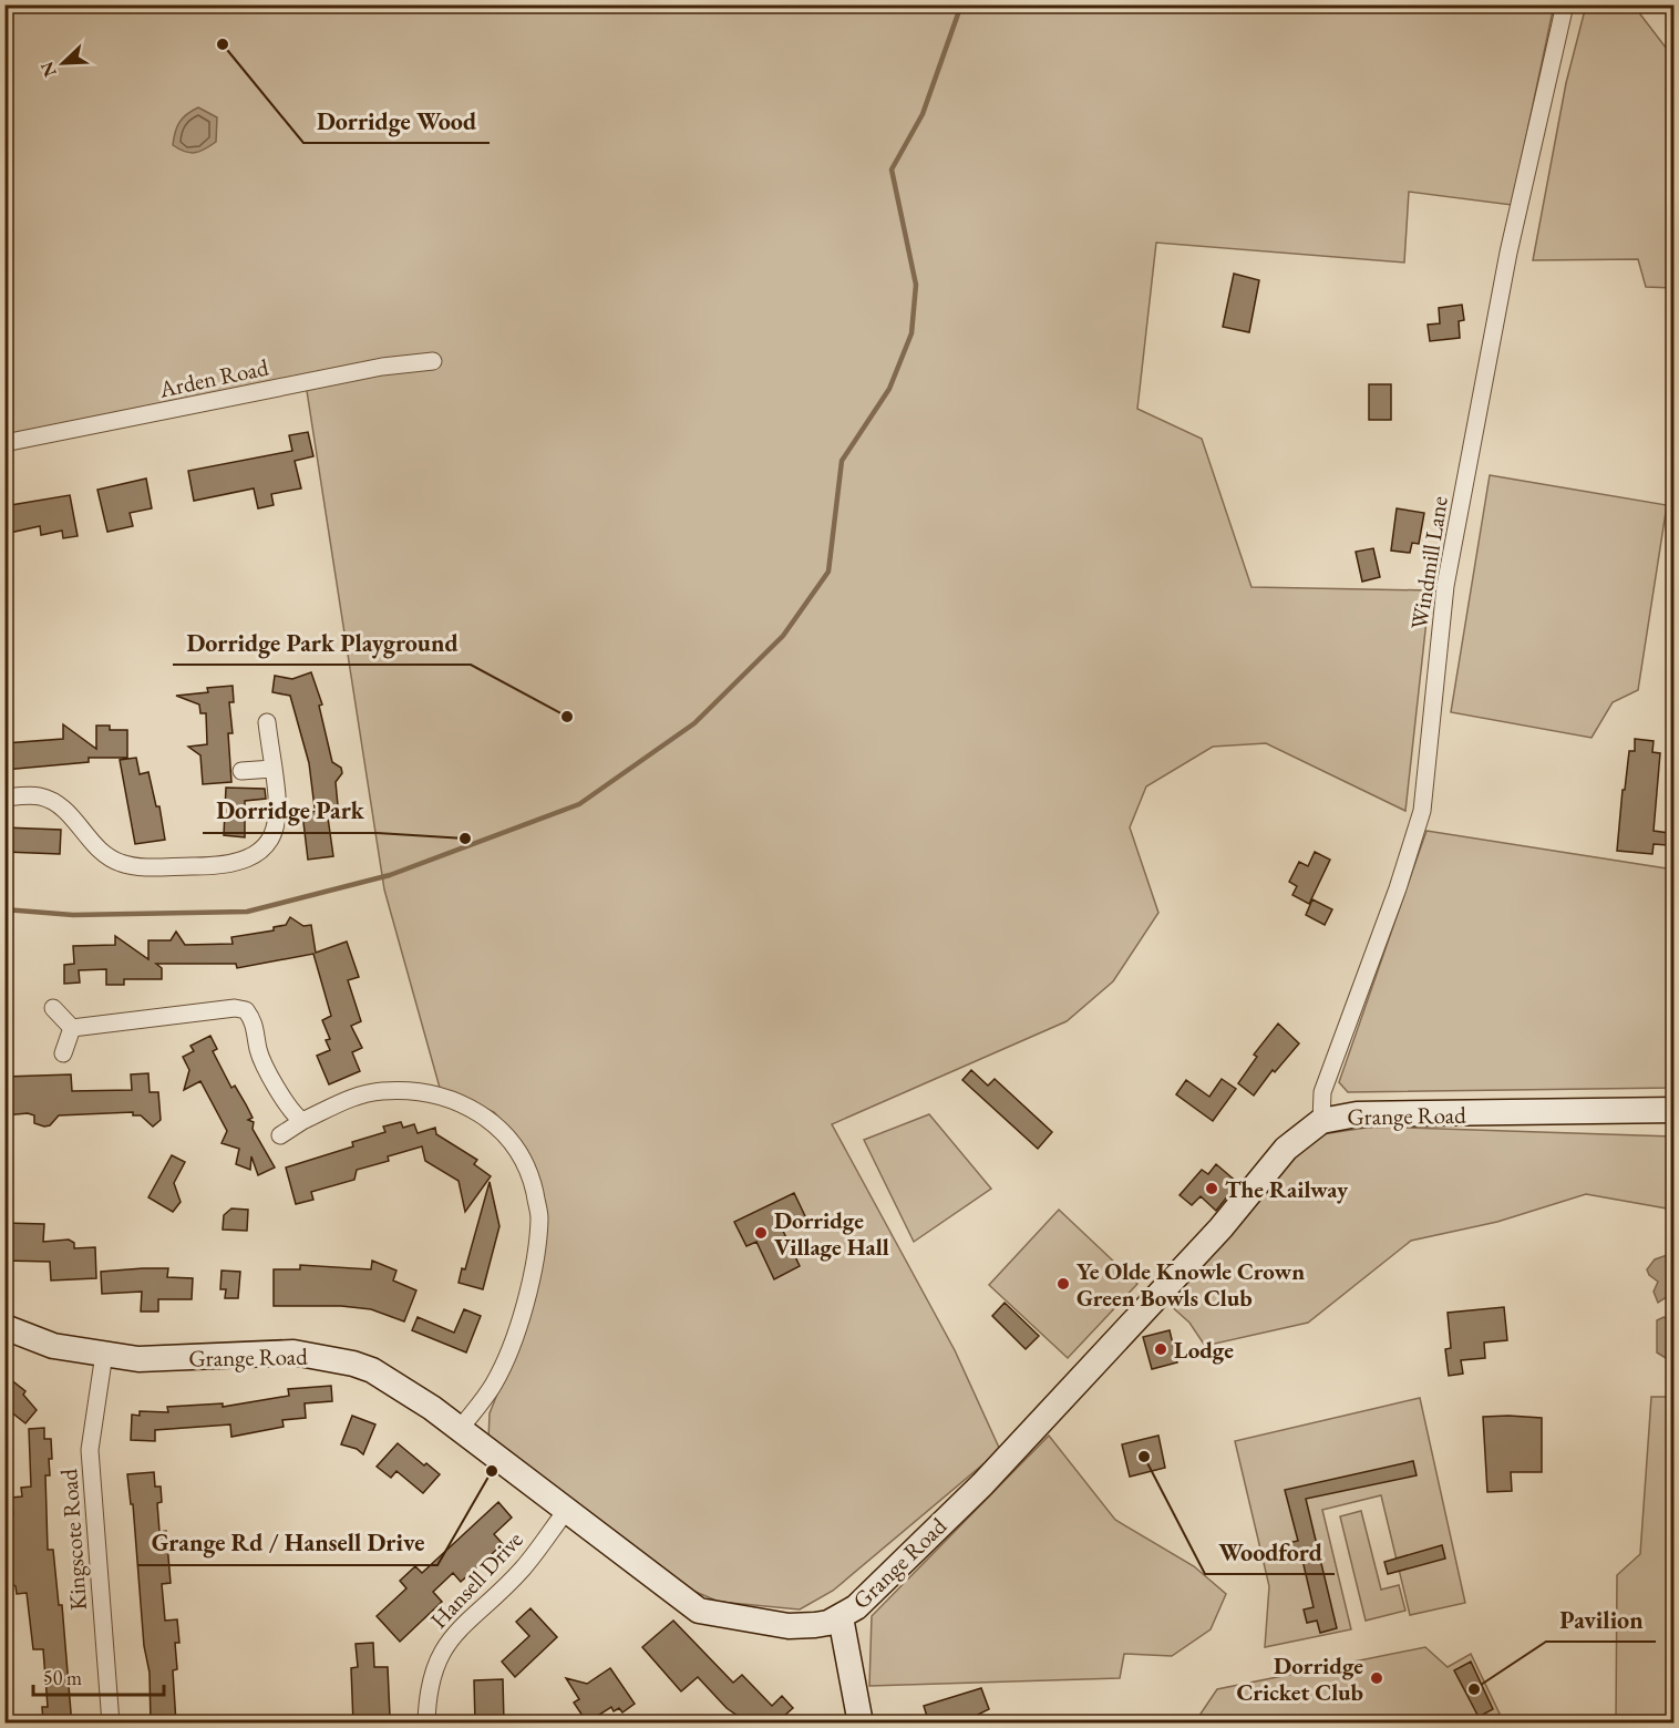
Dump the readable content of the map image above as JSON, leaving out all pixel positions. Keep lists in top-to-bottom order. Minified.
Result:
{"streets":{"main road":["Grange Road"],"street":["Arden Road","Windmill Lane","Kingscote Road","Hansell Drive"]},"crossings":[["Windmill Lane","Grange Road"],["Grange Road","Kingscote Road"],["Grange Road","Hansell Drive"]],"places":["Dorridge Wood","Dorridge Park Playground","Dorridge Park","The Railway","Dorridge Village Hall","Ye Olde Knowle Crown Green Bowls Club","Lodge","Woodford","Grange Rd / Hansell Drive","Dorridge Cricket Club","Pavilion"],"scale_bar":"50 m","north":"bottom left"}
